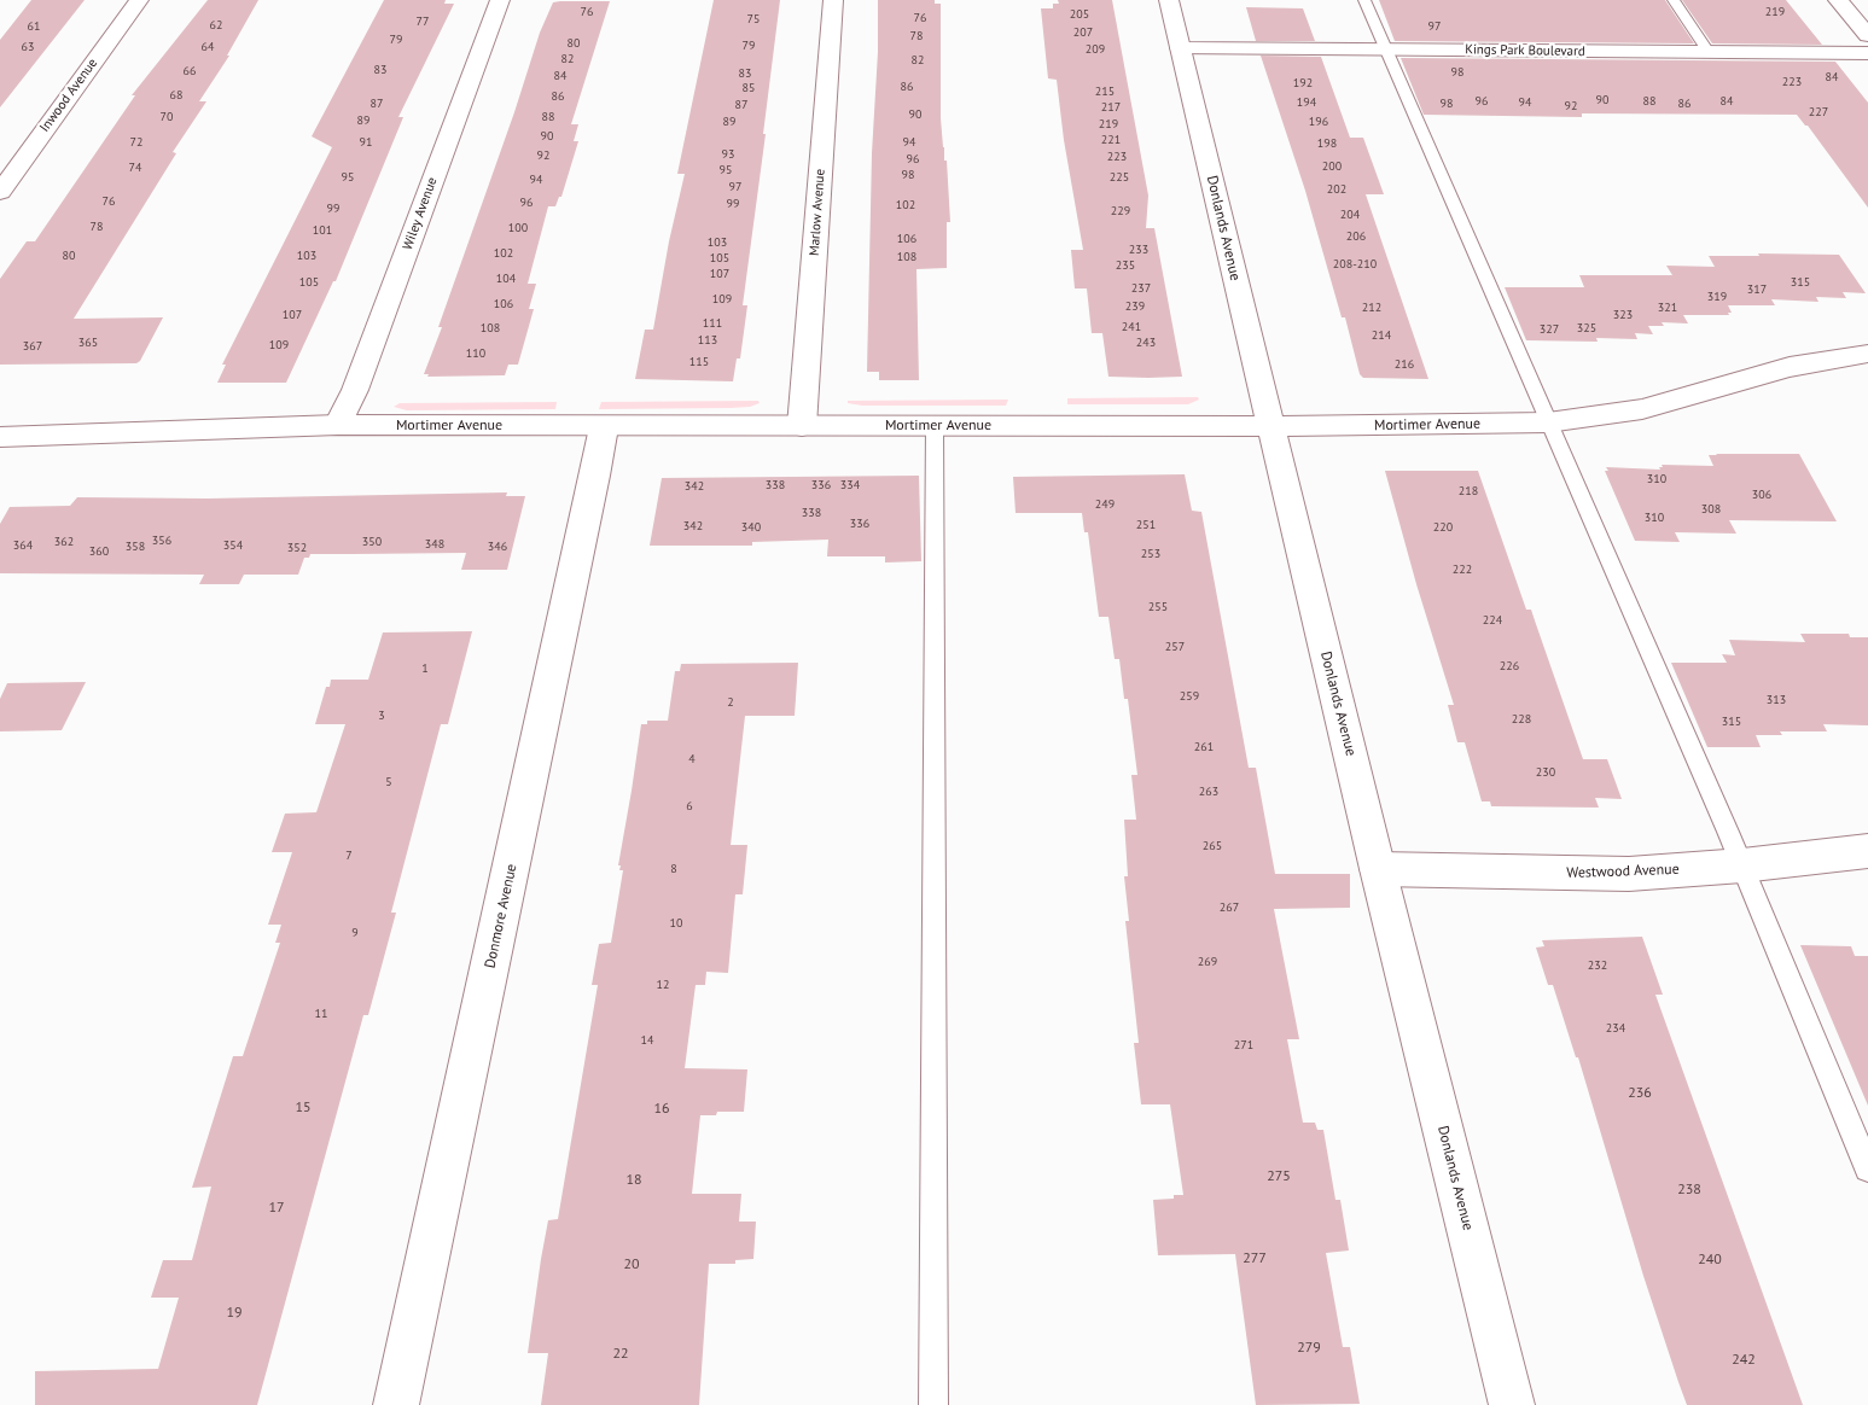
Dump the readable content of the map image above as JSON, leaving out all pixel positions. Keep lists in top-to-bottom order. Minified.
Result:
{"streets":{"street":["Kings Park Boulevard","Inwood Avenue","Marlow Avenue","Wiley Avenue","Donlands Avenue","Mortimer Avenue","Westwood Avenue","Donmore Avenue"]},"crossings":[["Kings Park Boulevard","Donlands Avenue"],["Marlow Avenue","Mortimer Avenue"],["Wiley Avenue","Mortimer Avenue"],["Donlands Avenue","Mortimer Avenue"],["Donlands Avenue","Westwood Avenue"],["Mortimer Avenue","Donmore Avenue"]],"house_numbers":["76","219","205","76","75","77","62","61","97","207","78","79","80","79","63","64","209","82","82","83","66","98","83","84","84","223","192","86","85","215","68","86","90","96","88","84","194","94","87","98","86","87","92","217","227","90","70","88","89","89","196","219","90","221","72","91","94","198","93","92","223","96","200","74","95","98","95","225","94","97","202","76","96","99","102","99","229","204","78","100","101","206","106","103","233","102","80","103","108","105","208-210","235","107","104","105","315","237","317","319","109","106","239","212","321","107","323","111","241","108","325","327","214","113","365","243","109","367","110","115","216","310","338","336","334","342","218","306","249","308","338","310","336","251","342","340","220","356","362","350","348","364","354","358","346","352","360","253","222","255","224","257","226","1","259","313","2","3","228","315","261","4","230","5","263","6","265","7","8","267","10","9","269","232","12","11","234","14","271","236","15","16","275","18","238","17","277","240","20","19","279","22","242"]}
